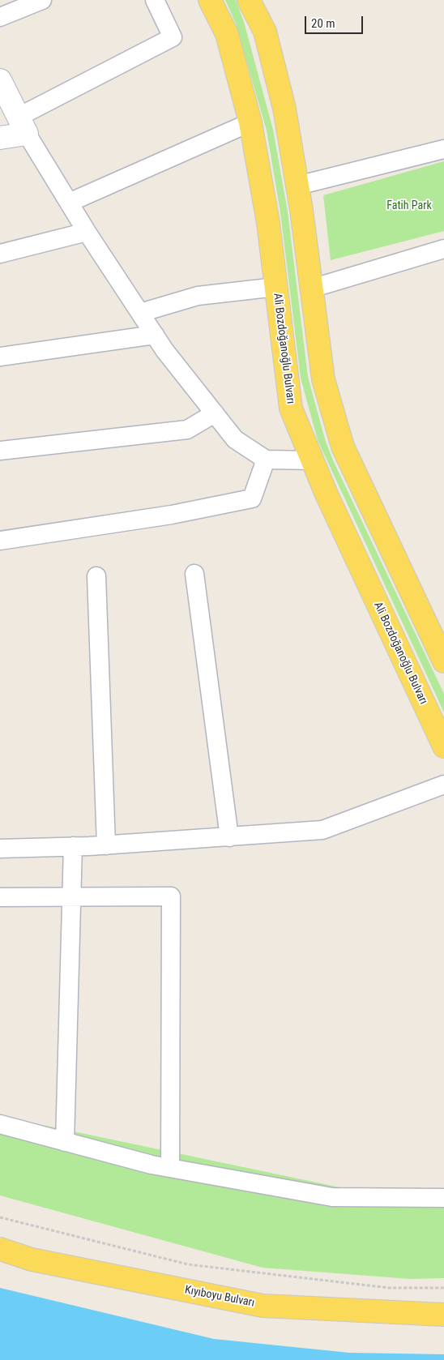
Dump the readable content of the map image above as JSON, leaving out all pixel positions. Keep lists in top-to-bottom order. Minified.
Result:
{"streets":{"main road":["Ali Bozdoğanoğlu Bulvarı","Kıyıboyu Bulvarı"]},"parks":["Fatih Park"],"scale_bar":"20 m"}
